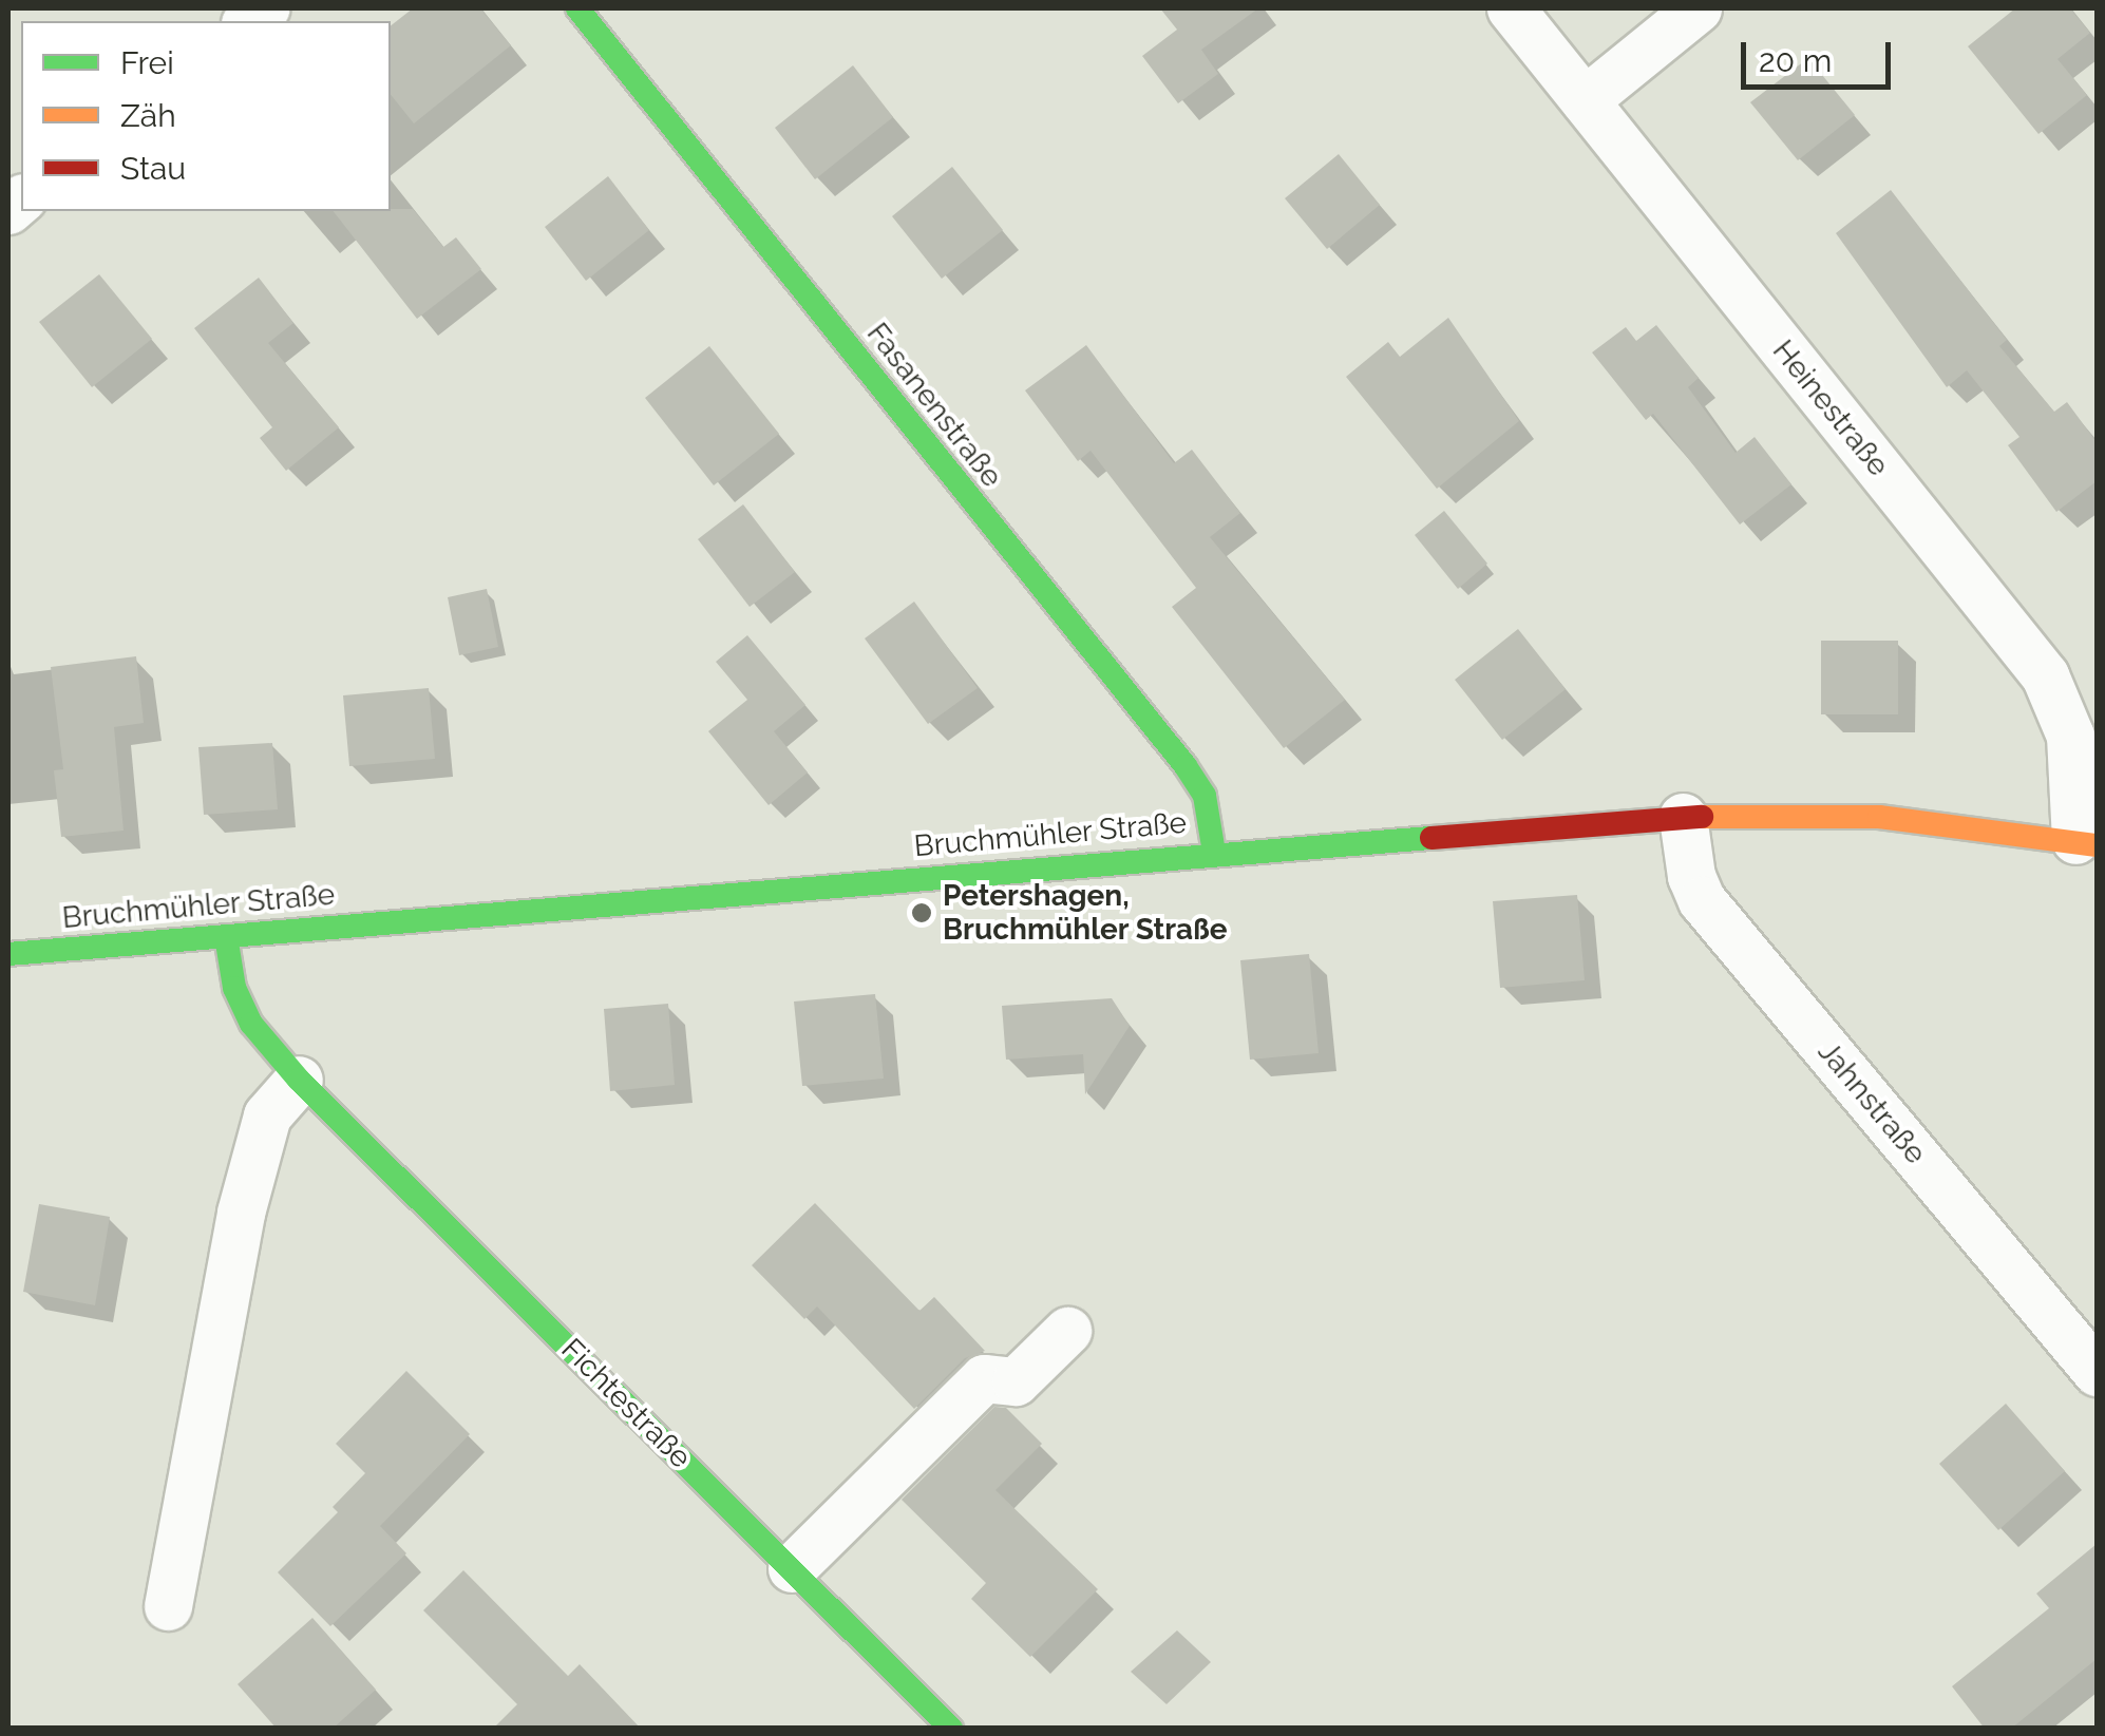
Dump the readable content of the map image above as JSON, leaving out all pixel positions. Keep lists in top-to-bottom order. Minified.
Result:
{"streets":{"street":["Fasanenstraße","Heinestraße","Bruchmühler Straße","Jahnstraße","Fichtestraße"]},"crossings":[["Fasanenstraße","Bruchmühler Straße"],["Heinestraße","Bruchmühler Straße"],["Bruchmühler Straße","Jahnstraße"],["Bruchmühler Straße","Fichtestraße"]],"places":["Petershagen, Bruchmühler Straße"],"legend":["Frei","Zäh","Stau"],"scale_bar":"20 m"}
